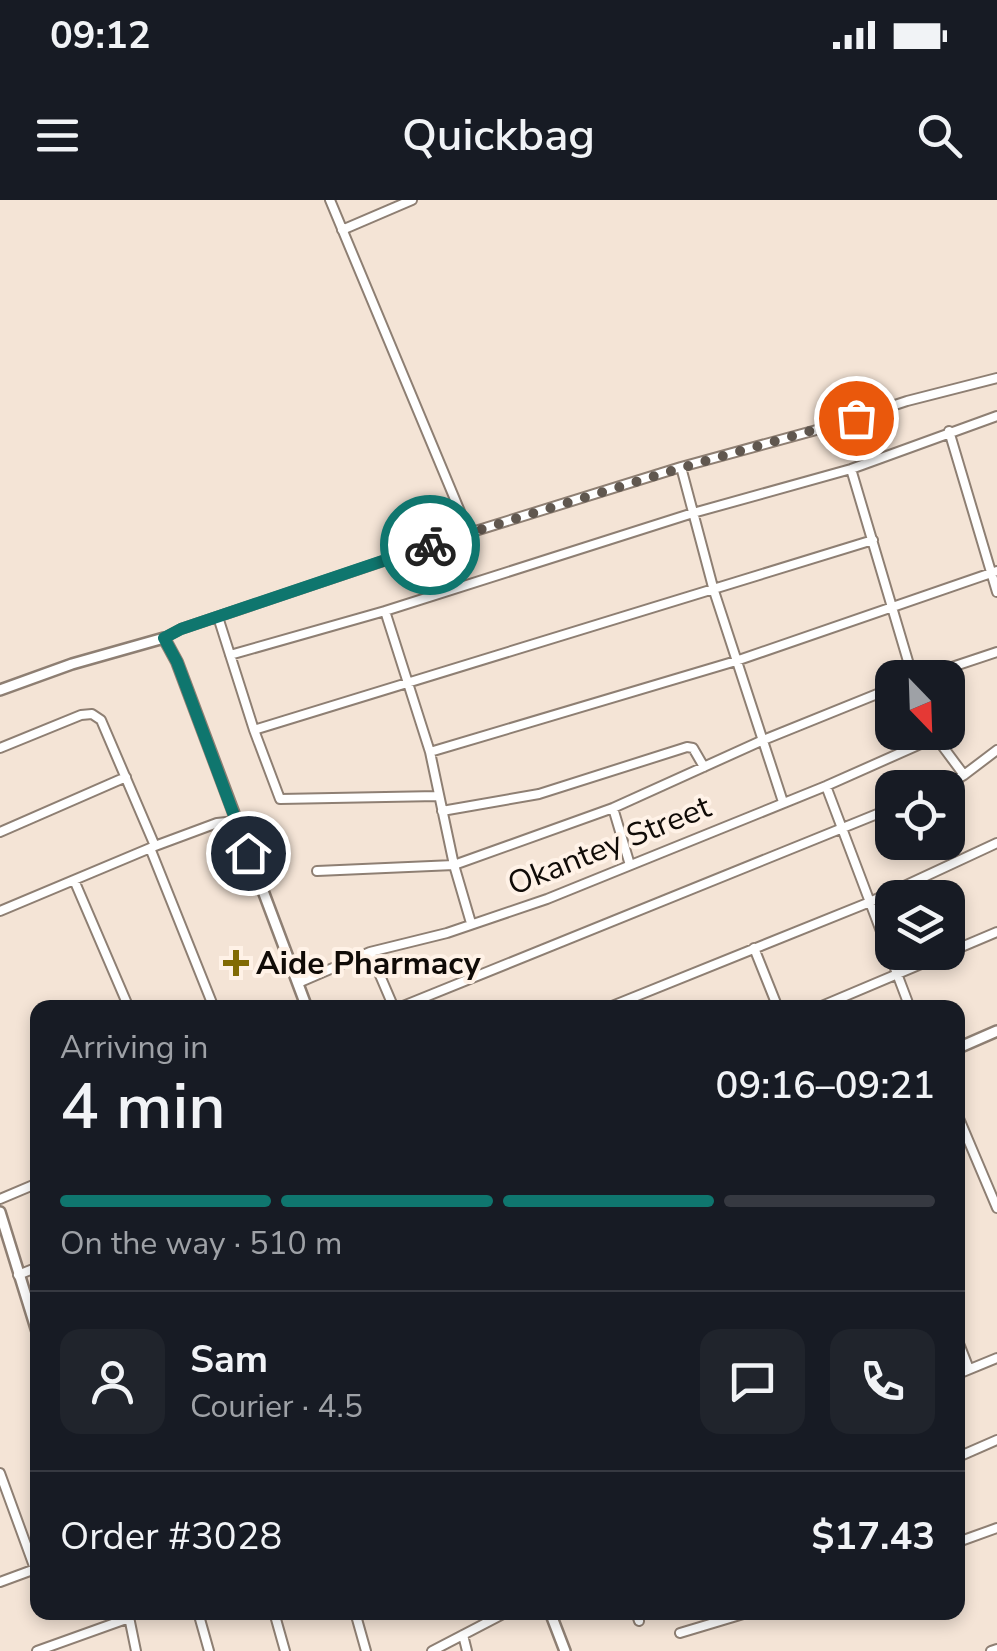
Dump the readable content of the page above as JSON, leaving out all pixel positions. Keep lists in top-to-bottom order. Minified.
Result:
{"streets":{"street":["Okantey Street"]},"places":{"health":["Aide Pharmacy"]},"north":"bottom right","page":{"status":"09:12","header":"Quickbag","heading":["4 min","Arriving in","09:16–09:21"],"panel":["Sam","Courier · 4.5","Order #3028","$17.43"],"bar":"On the way · 510 m"}}
